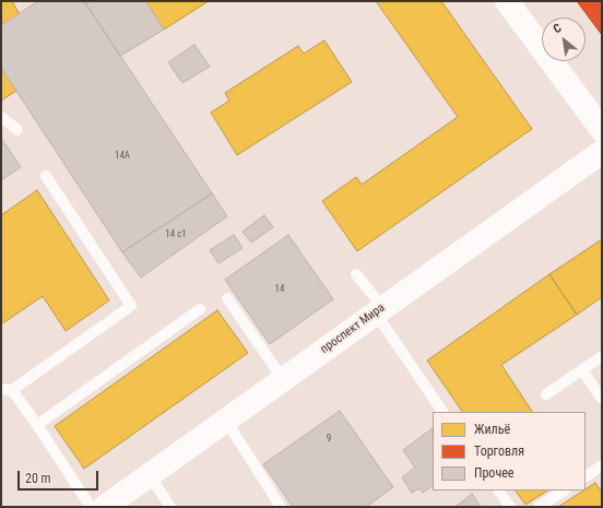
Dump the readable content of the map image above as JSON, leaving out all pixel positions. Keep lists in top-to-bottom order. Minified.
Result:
{"streets":{"main road":["проспект Мира"]},"house_numbers":["14А","14 с1","14","9"],"legend":["Жильё","Торговля","Прочее"],"scale_bar":"20 m","north":"top left"}
